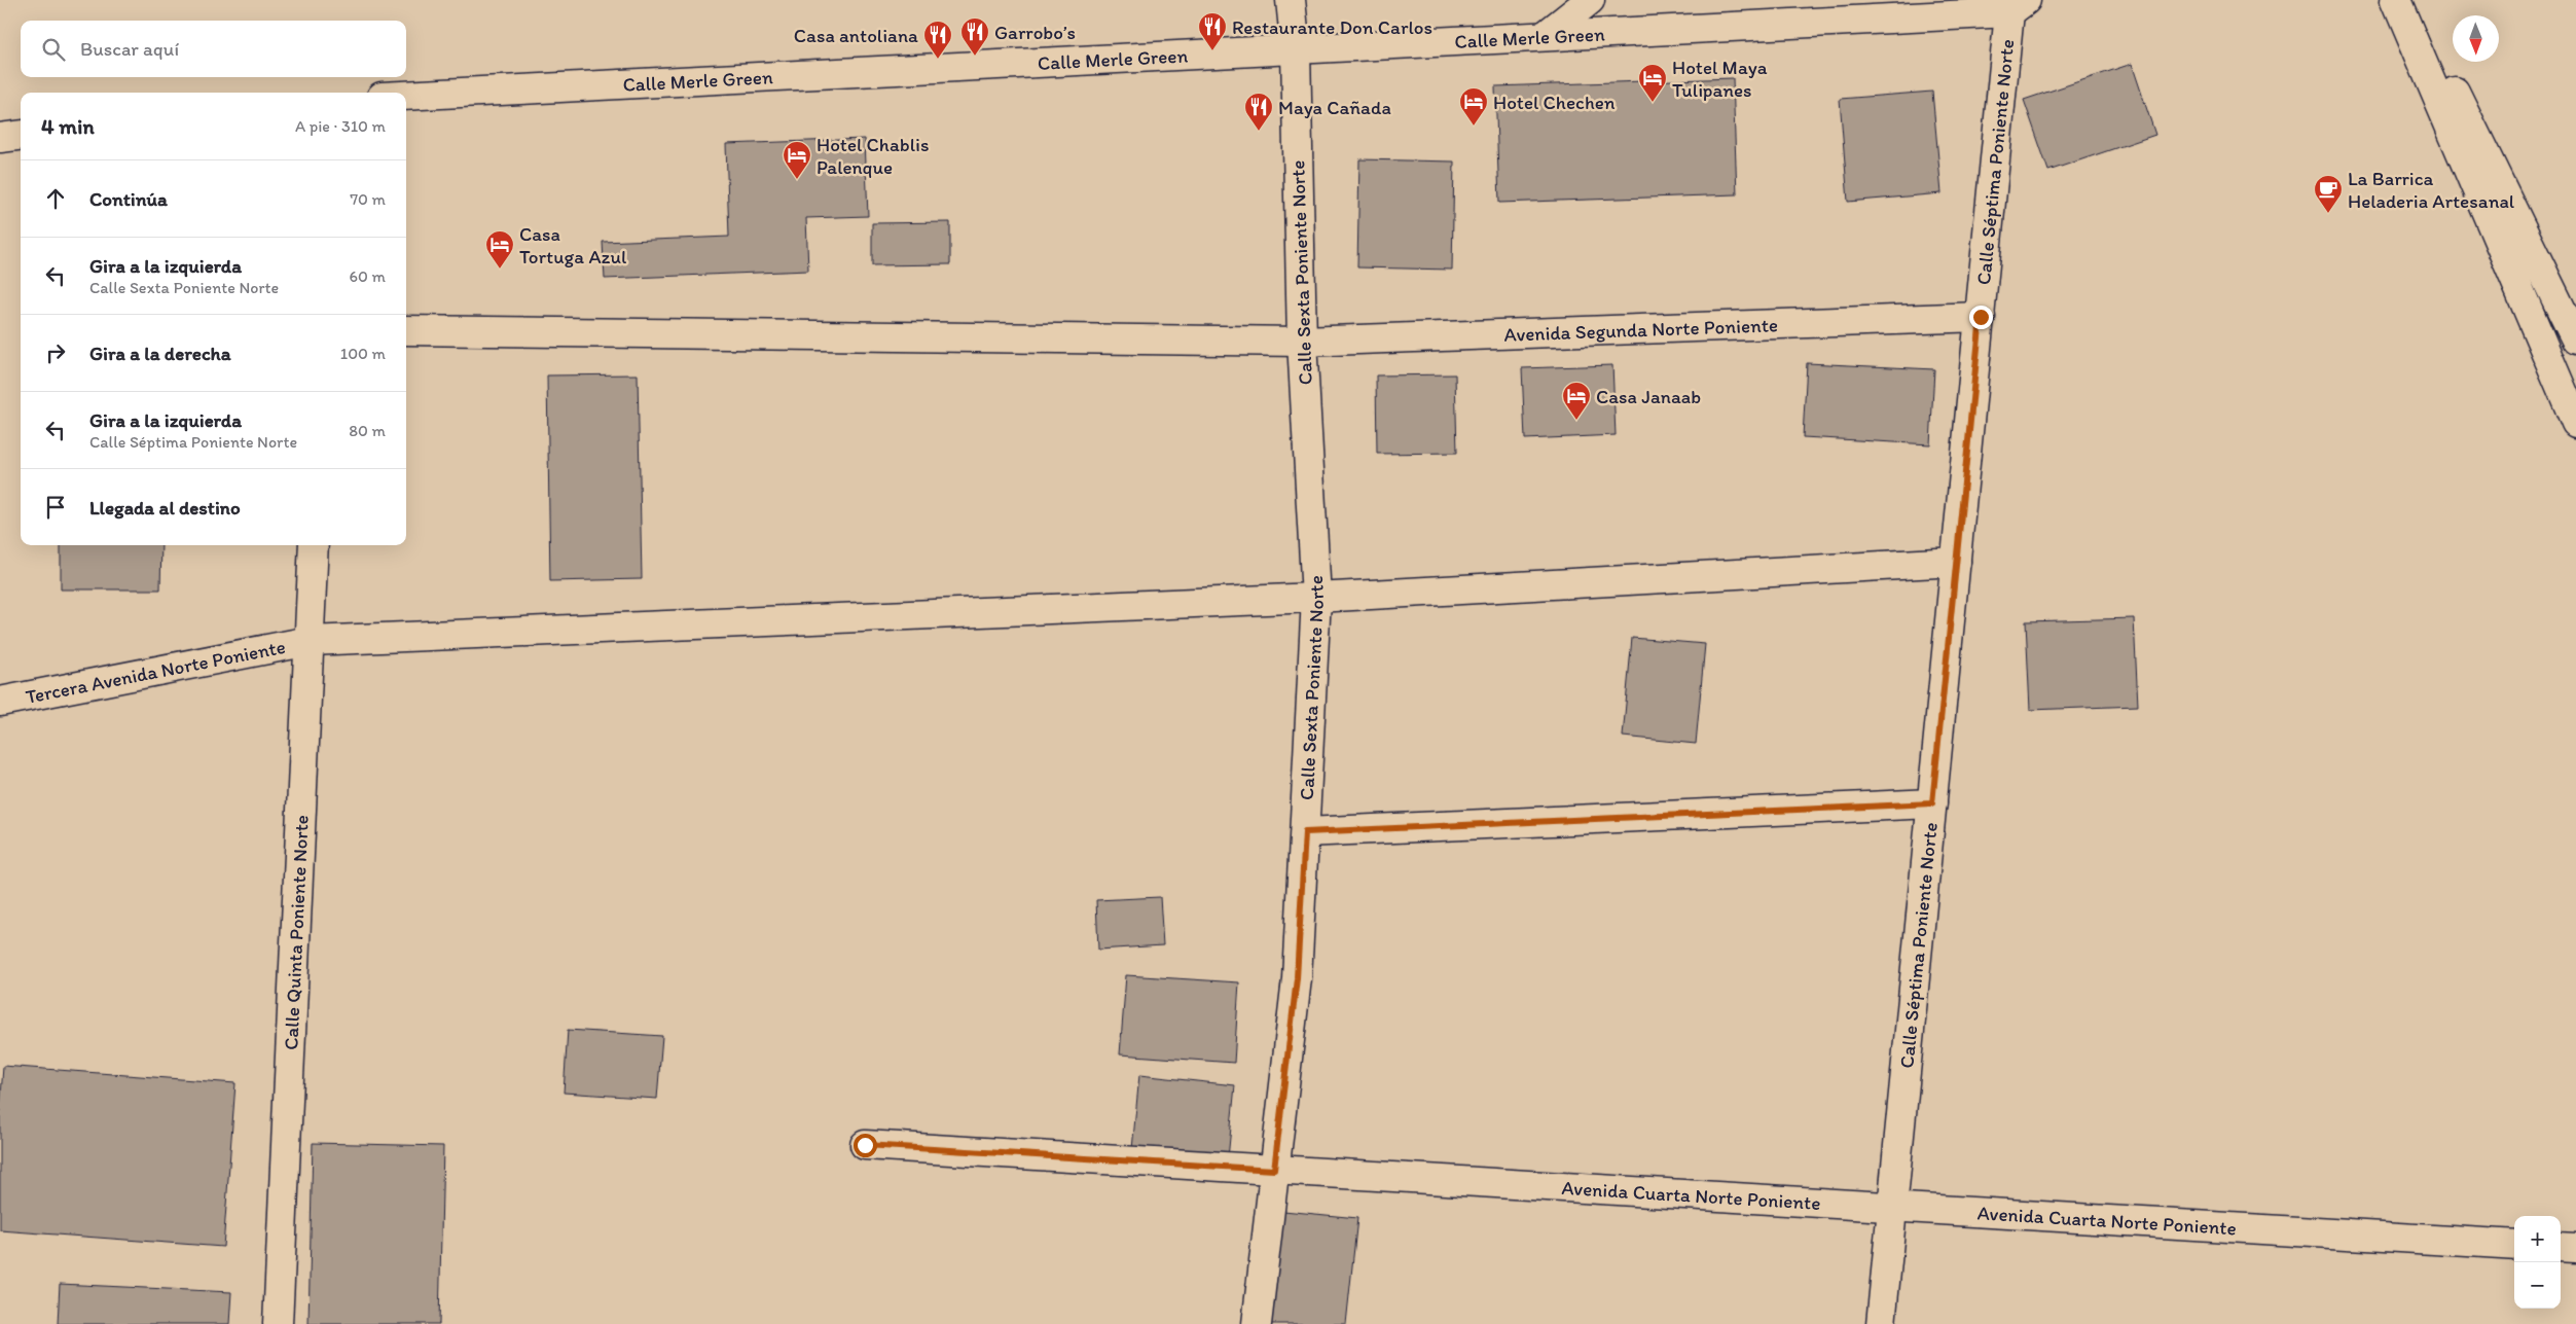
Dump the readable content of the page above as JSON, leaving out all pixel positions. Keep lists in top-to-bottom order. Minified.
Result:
{"streets":{"street":["Calle Merle Green","Calle Séptima Poniente Norte","Calle Sexta Poniente Norte","Avenida Segunda Norte Poniente","Tercera Avenida Norte Poniente","Calle Quinta Poniente Norte","Avenida Cuarta Norte Poniente"]},"crossings":[["Calle Merle Green","Calle Séptima Poniente Norte"],["Calle Merle Green","Calle Sexta Poniente Norte"],["Calle Séptima Poniente Norte","Avenida Segunda Norte Poniente"],["Calle Séptima Poniente Norte","Tercera Avenida Norte Poniente"],["Calle Séptima Poniente Norte","Avenida Cuarta Norte Poniente"],["Calle Sexta Poniente Norte","Avenida Segunda Norte Poniente"],["Calle Sexta Poniente Norte","Tercera Avenida Norte Poniente"],["Calle Sexta Poniente Norte","Avenida Cuarta Norte Poniente"],["Tercera Avenida Norte Poniente","Calle Quinta Poniente Norte"]],"places":{"restaurant":["Restaurante Don Carlos","Garrobo’s","Casa antoliana","Maya Cañada"],"hotel":["Hotel Maya Tulipanes","Hotel Chechen","Hotel Chablis Palenque","Casa Tortuga Azul","Casa Janaab"],"cafe":["La Barrica Heladeria Artesanal"]},"north":"bottom","page":{"search":"Buscar aquí","heading":["4 min","A pie · 310 m"],"list":[["Continúa","70 m"],["Gira a la izquierda","Calle Sexta Poniente Norte","60 m"],["Gira a la derecha","100 m"],["Gira a la izquierda","Calle Séptima Poniente Norte","80 m"],"Llegada al destino"],"map_buttons":["+","−"]}}
